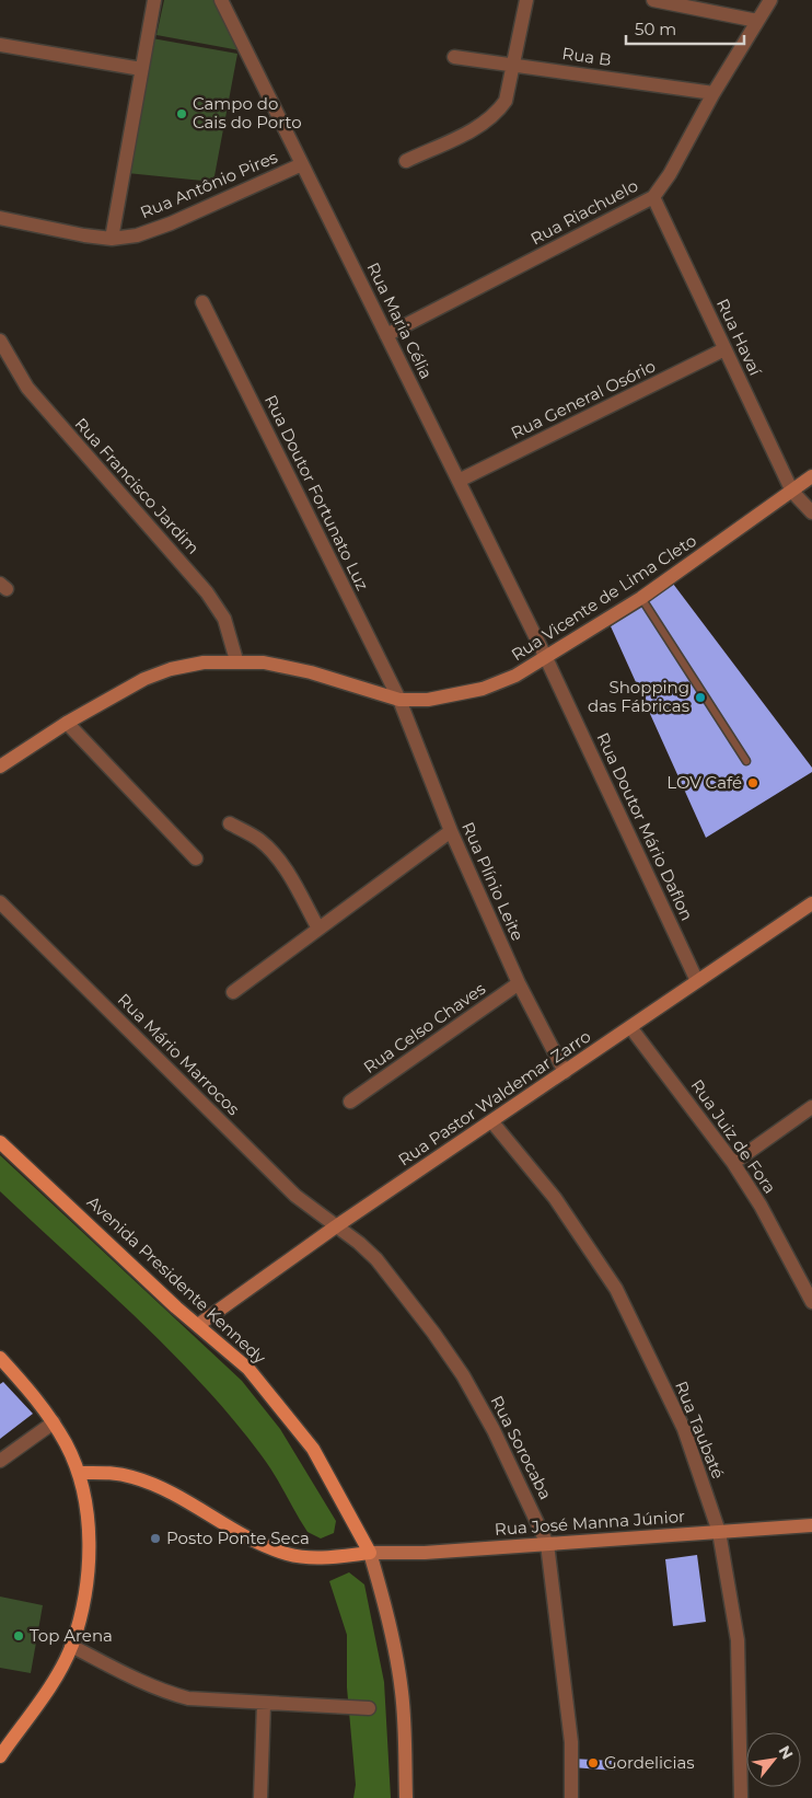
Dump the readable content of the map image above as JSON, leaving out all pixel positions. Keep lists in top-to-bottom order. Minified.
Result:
{"streets":{"main road":["Rua Vicente de Lima Cleto","Rua Pastor Waldemar Zarro","Avenida Presidente Kennedy","Rua José Manna Júnior"],"street":["Rua B","Rua Antônio Pires","Rua Riachuelo","Rua Maria Célia","Rua Havaí","Rua General Osório","Rua Francisco Jardim","Rua Doutor Fortunato Luz","Rua Doutor Mário Daflon","Rua Plínio Leite","Rua Celso Chaves","Rua Mário Marrocos","Rua Juiz de Fora","Rua Taubaté","Rua Sorocaba"]},"crossings":[["Rua B","Rua Riachuelo"],["Rua Antônio Pires","Rua Maria Célia"],["Rua Riachuelo","Rua Maria Célia"],["Rua Riachuelo","Rua Havaí"],["Rua Maria Célia","Rua General Osório"],["Rua Maria Célia","Rua Vicente de Lima Cleto"],["Rua Maria Célia","Rua Doutor Mário Daflon"],["Rua Havaí","Rua General Osório"],["Rua Havaí","Rua Vicente de Lima Cleto"],["Rua Francisco Jardim","Rua Vicente de Lima Cleto"],["Rua Doutor Fortunato Luz","Rua Vicente de Lima Cleto"],["Rua Doutor Fortunato Luz","Rua Plínio Leite"],["Rua Vicente de Lima Cleto","Rua Doutor Mário Daflon"],["Rua Vicente de Lima Cleto","Rua Plínio Leite"],["Rua Doutor Mário Daflon","Rua Pastor Waldemar Zarro"],["Rua Plínio Leite","Rua Celso Chaves"],["Rua Plínio Leite","Rua Pastor Waldemar Zarro"],["Rua Mário Marrocos","Rua Pastor Waldemar Zarro"],["Rua Mário Marrocos","Rua Sorocaba"],["Rua Pastor Waldemar Zarro","Rua Juiz de Fora"],["Rua Pastor Waldemar Zarro","Avenida Presidente Kennedy"],["Rua Pastor Waldemar Zarro","Rua Taubaté"],["Rua Pastor Waldemar Zarro","Rua Sorocaba"],["Avenida Presidente Kennedy","Rua José Manna Júnior"],["Rua Taubaté","Rua José Manna Júnior"],["Rua Sorocaba","Rua José Manna Júnior"]],"places":["Campo do Cais do Porto","Shopping das Fábricas","LOV Café","Posto Ponte Seca","Top Arena","Gordelicias"],"scale_bar":"50 m","north":"top right"}
